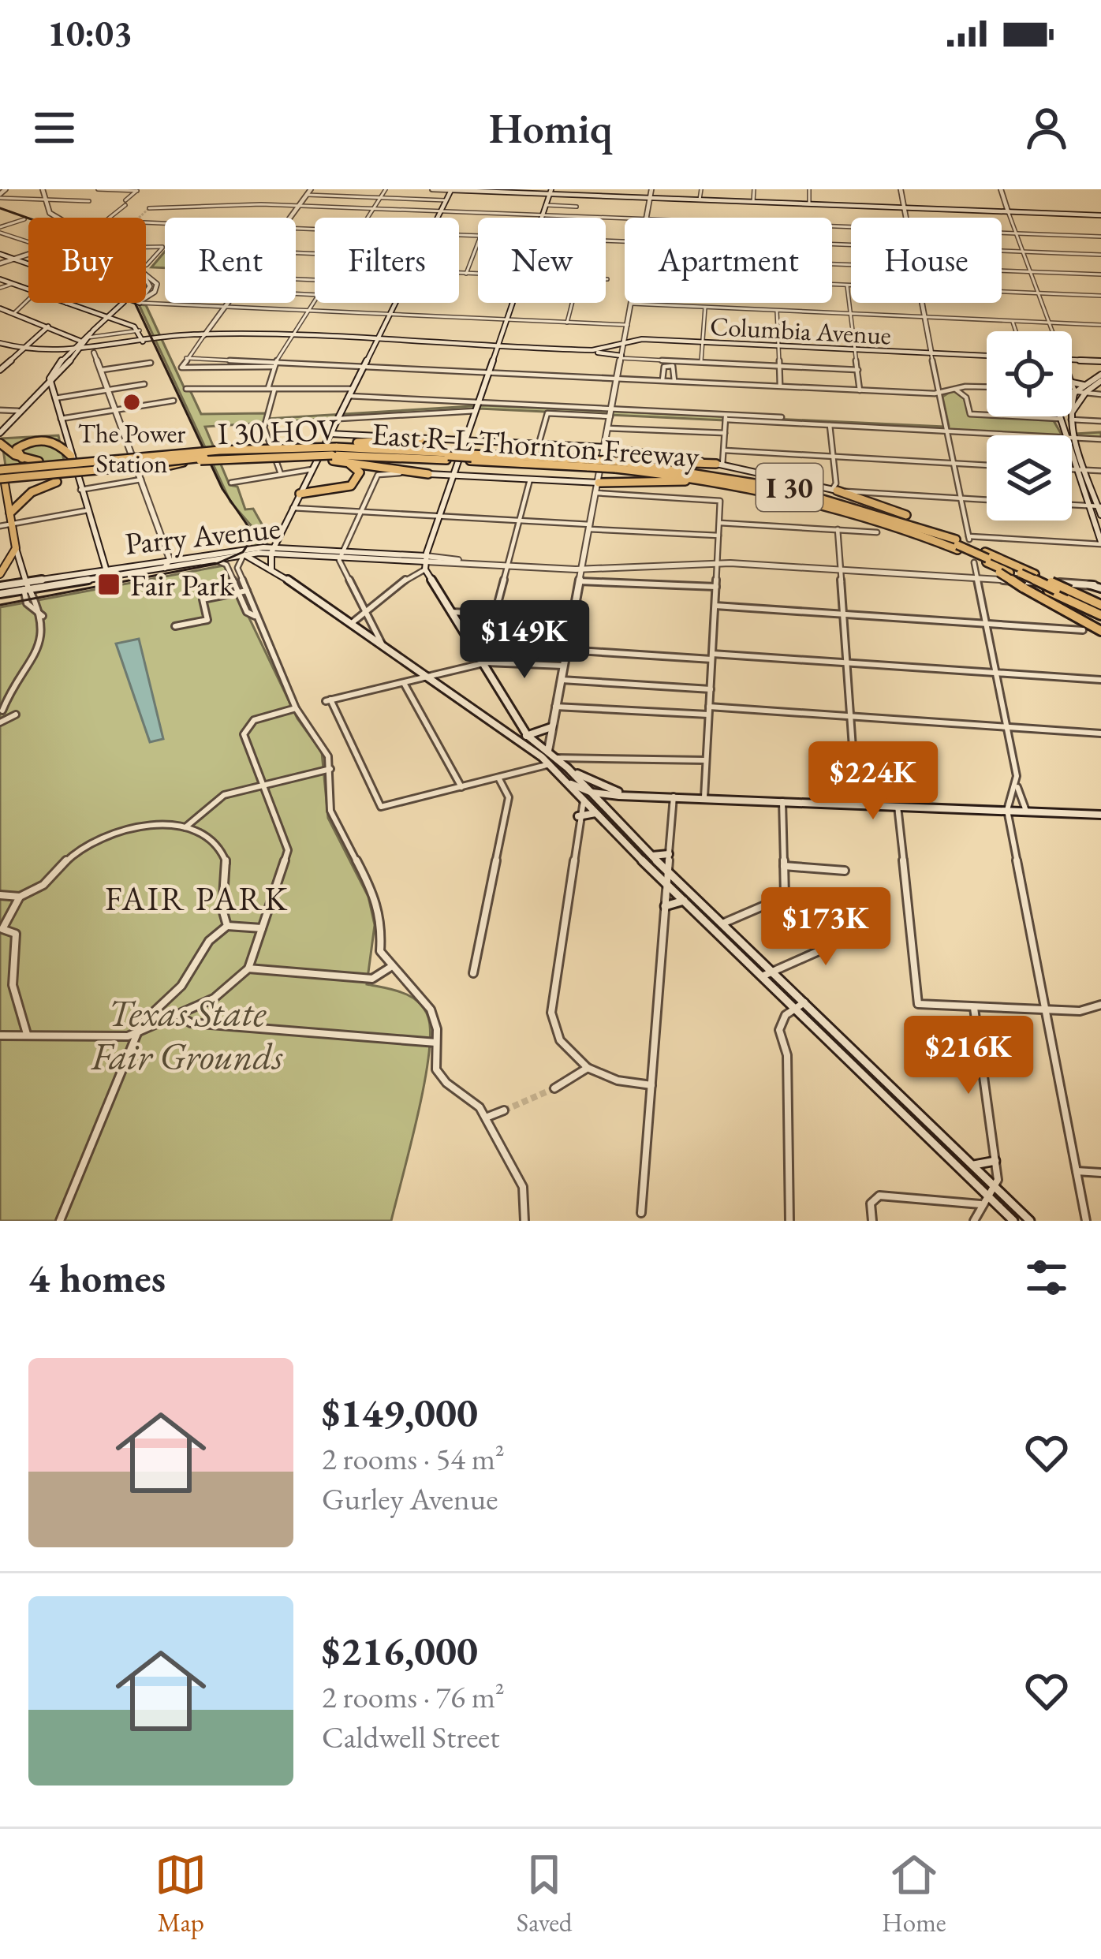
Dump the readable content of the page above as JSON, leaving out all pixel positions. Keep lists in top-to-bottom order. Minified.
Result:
{"streets":{"highway":["I 30 HOV","East R L Thornton Freeway","I 30"],"main road":["Columbia Avenue","Parry Avenue"]},"crossings":[["I 30 HOV","East R L Thornton Freeway"]],"districts":["FAIR PARK"],"parks":["Texas State Fair Grounds"],"places":{"other":["The Power Station"],"transit":["Fair Park"]},"page":{"status":"10:03","header":"Homiq","chip":["Buy","Rent","Filters","New","Apartment","House"],"price":["$149K","$224K","$173K","$216K"],"heading":"4 homes","list":[{"name":"$149,000","note":"2 rooms · 54 m² · Gurley Avenue"},{"name":"$216,000","note":"2 rooms · 76 m² · Caldwell Street"}],"tabs":["Map","Saved","Home"]}}
